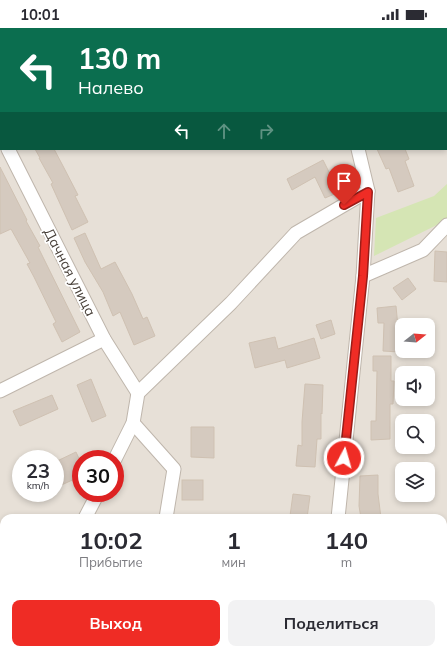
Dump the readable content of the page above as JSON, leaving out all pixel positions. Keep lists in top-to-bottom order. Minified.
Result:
{"streets":{"street":["Дачная улица"]},"north":"right","page":{"status":"10:01","turn":["130 m","Налево"],"speed":"23 km/h","limit":"30","eta":["10:02","Прибытие","1","мин","140","m"],"buttons":["Выход","Поделиться"]}}
